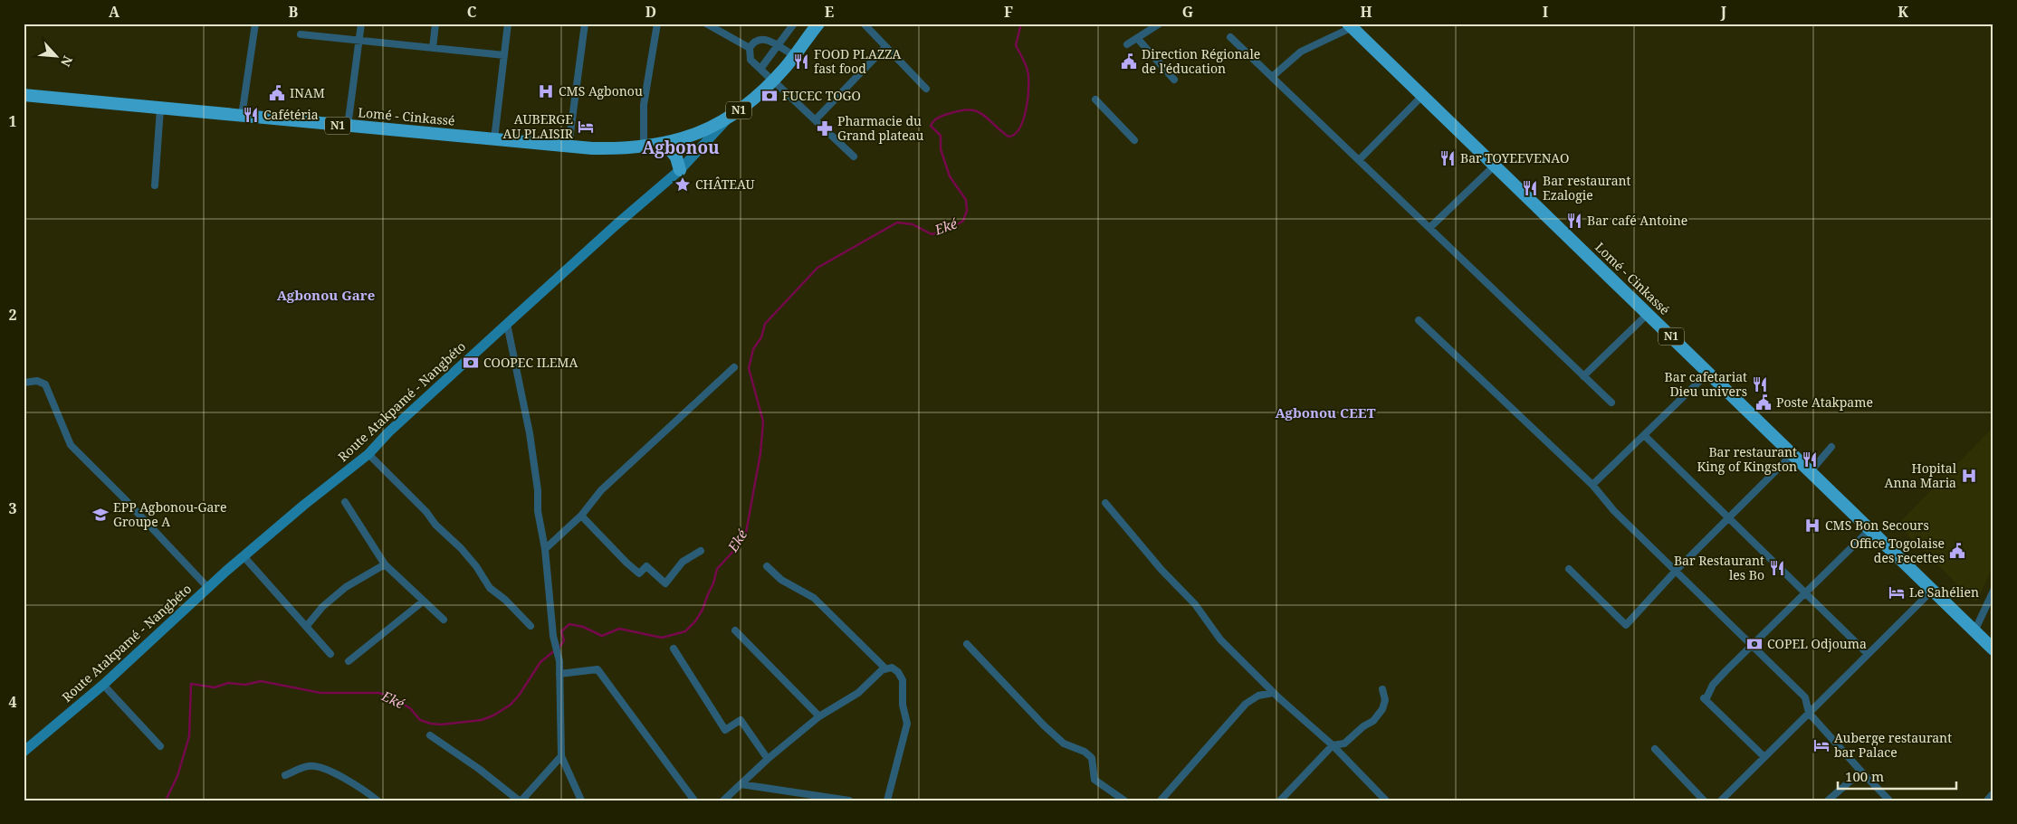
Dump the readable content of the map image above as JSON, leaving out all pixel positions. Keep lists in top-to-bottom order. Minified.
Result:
{"streets":{"highway":["N1","Lomé - Cinkassé"],"main road":["Route Atakpamé - Nangbéto"]},"crossings":[["N1","Lomé - Cinkassé"],["Lomé - Cinkassé","Route Atakpamé - Nangbéto"]],"districts":["Agbonou","Agbonou Gare","Agbonou CEET"],"water":["Eké"],"places":{"restaurant":["FOOD PLAZZA fast food","Cafétéria","Bar TOYEEVENAO","Bar restaurant Ezalogie","Bar café Antoine","Bar cafetariat Dieu univers","Bar restaurant King of Kingston","Bar Restaurant les Bo"],"public building":["Direction Régionale de l'éducation","INAM","Poste Atakpame","Office Togolaise des recettes"],"hospital":["CMS Agbonou","Hopital Anna Maria","CMS Bon Secours"],"bank":["FUCEC TOGO","COOPEC ILEMA","COPEL Odjouma"],"hotel":["AUBERGE AU PLAISIR","Le Sahélien","Auberge restaurant bar Palace"],"pharmacy":["Pharmacie du Grand plateau"],"place":["CHÂTEAU"],"school or university":["EPP Agbonou-Gare Groupe A"]},"scale_bar":"100 m","north":"bottom right","grid":{"columns":["A","B","C","D","E","F","G","H","I","J","K"],"rows":["1","2","3","4"]}}
